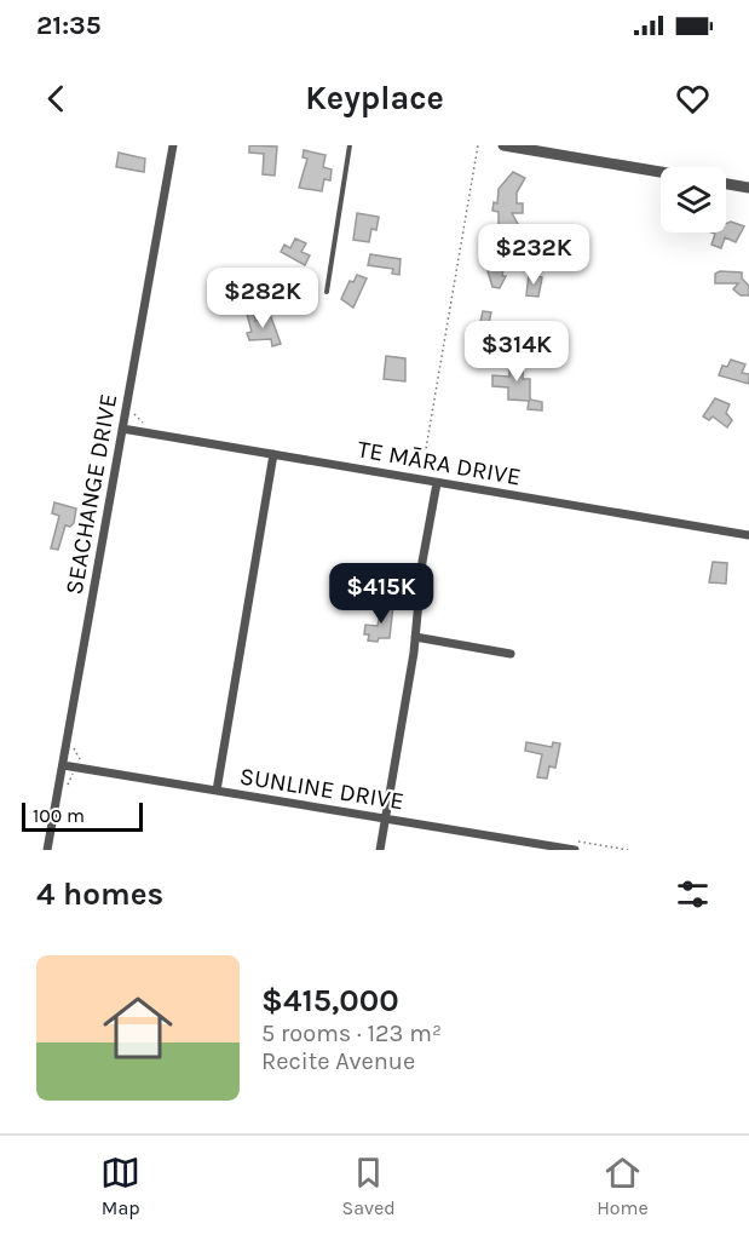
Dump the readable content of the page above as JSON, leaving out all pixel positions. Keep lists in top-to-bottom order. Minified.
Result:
{"streets":{"street":["TE MĀRA DRIVE","SEACHANGE DRIVE","SUNLINE DRIVE"]},"crossings":[["TE MĀRA DRIVE","SEACHANGE DRIVE"],["SEACHANGE DRIVE","SUNLINE DRIVE"]],"scale_bar":"100 m","page":{"status":"21:35","header":"Keyplace","price":["$232K","$282K","$314K","$415K"],"scale":"100 m","heading":"4 homes","list":[{"name":"$415,000","note":"5 rooms · 123 m² · Recite Avenue"}],"tabs":["Map","Saved","Home"]}}
